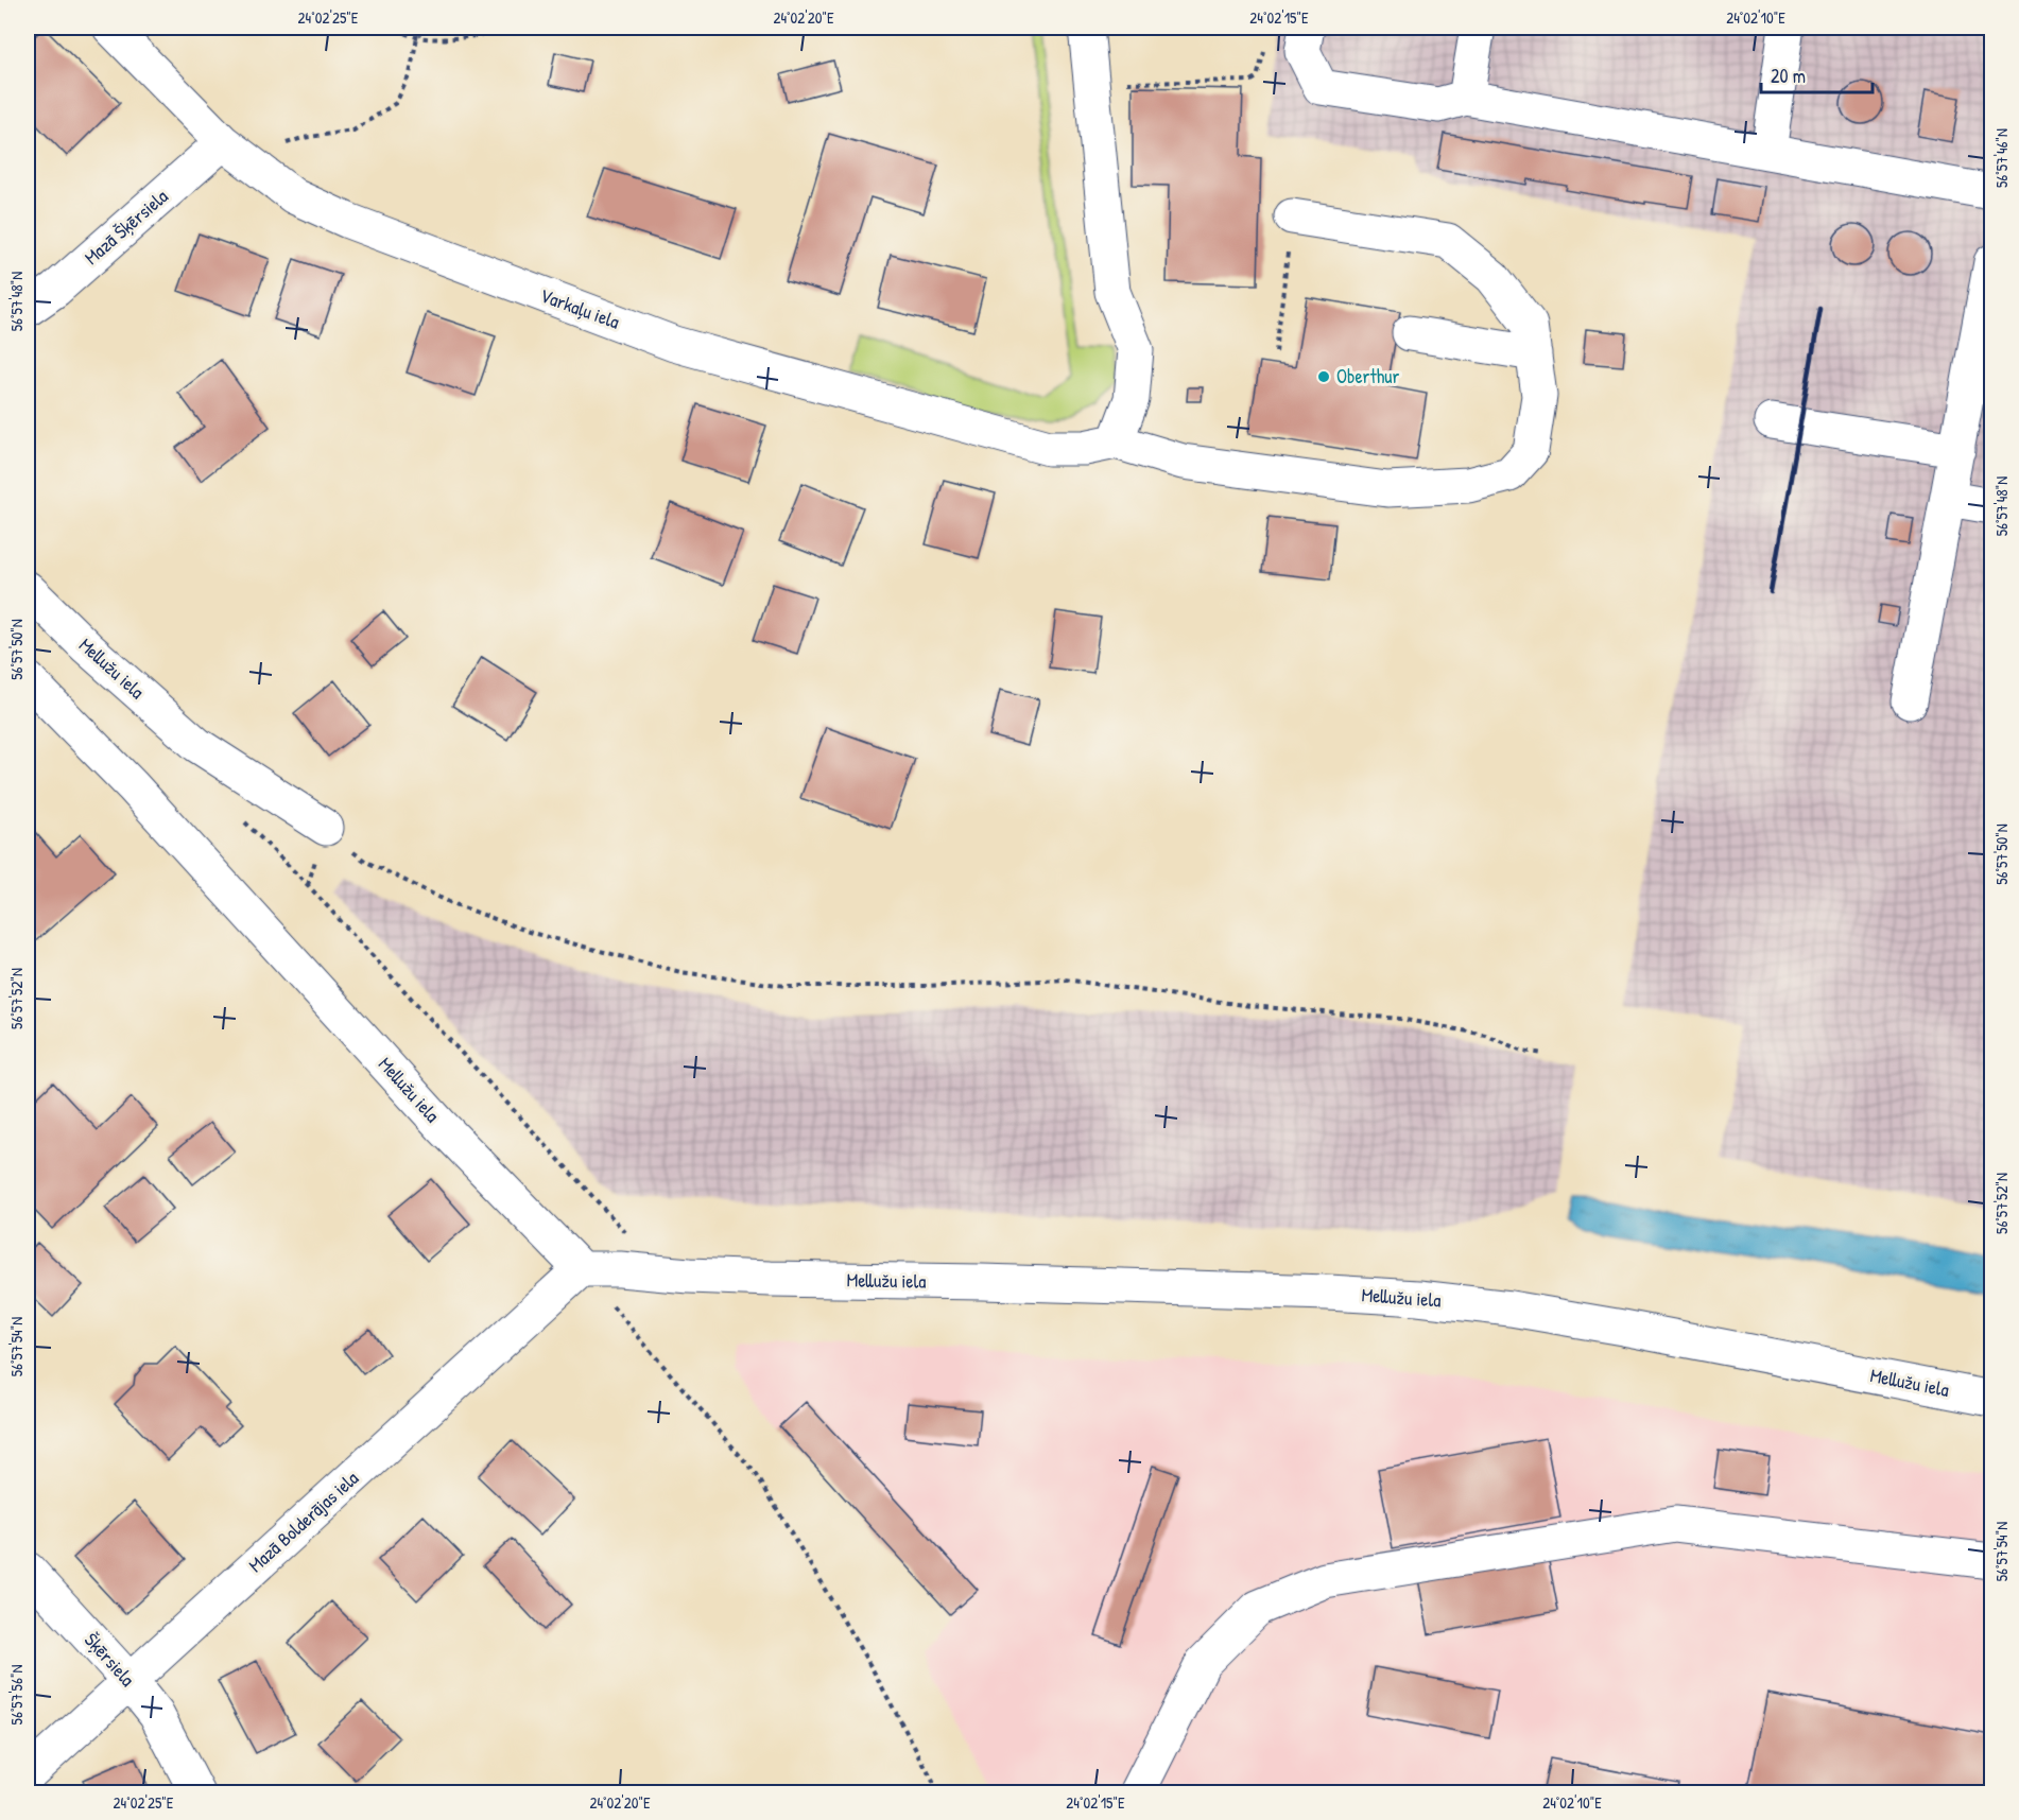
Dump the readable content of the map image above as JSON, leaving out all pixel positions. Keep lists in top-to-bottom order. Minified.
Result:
{"streets":{"street":["Mazā Šķērsiela","Varkaļu iela","Mellužu iela","Mazā Bolderājas iela","Šķērsiela"]},"crossings":[["Mazā Šķērsiela","Varkaļu iela"],["Mellužu iela","Mazā Bolderājas iela"],["Mazā Bolderājas iela","Šķērsiela"]],"places":["Oberthur"],"scale_bar":"20 m","coordinates":["24°02'25\"E","24°02'20\"E","24°02'15\"E","24°02'10\"E","56°57'46\"N","56°57'48\"N","56°57'50\"N","56°57'52\"N","56°57'54\"N","56°57'56\"N"]}
